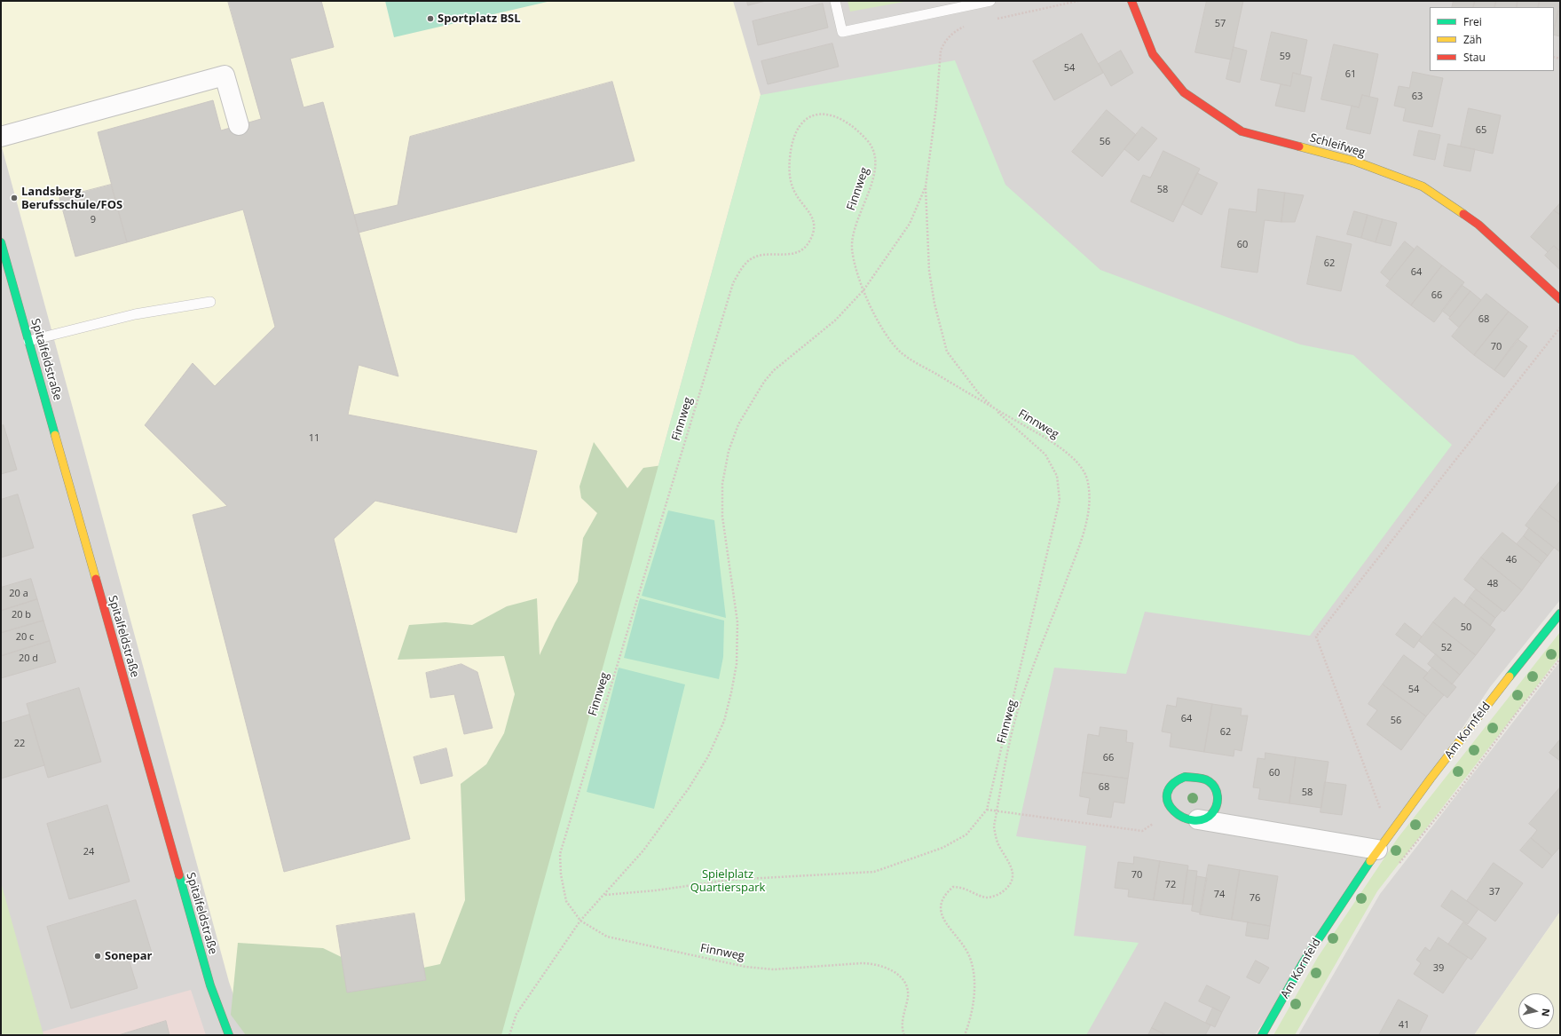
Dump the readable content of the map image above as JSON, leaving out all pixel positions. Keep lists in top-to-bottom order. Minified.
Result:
{"streets":{"street":["Schleifweg","Spitalfeldstraße","Am Kornfeld"],"path":["Finnweg"]},"parks":["Spielplatz Quartierspark"],"places":["Sportplatz BSL","Landsberg, Berufsschule/FOS","Sonepar"],"house_numbers":["57","59","54","61","63","65","56","58","9","60","62","64","66","68","70","11","46","48","20 a","20 b","50","20 c","52","20 d","54","64","56","62","22","66","60","68","58","24","70","72","37","74","76","39","41"],"legend":["Frei","Zäh","Stau"],"north":"right"}
